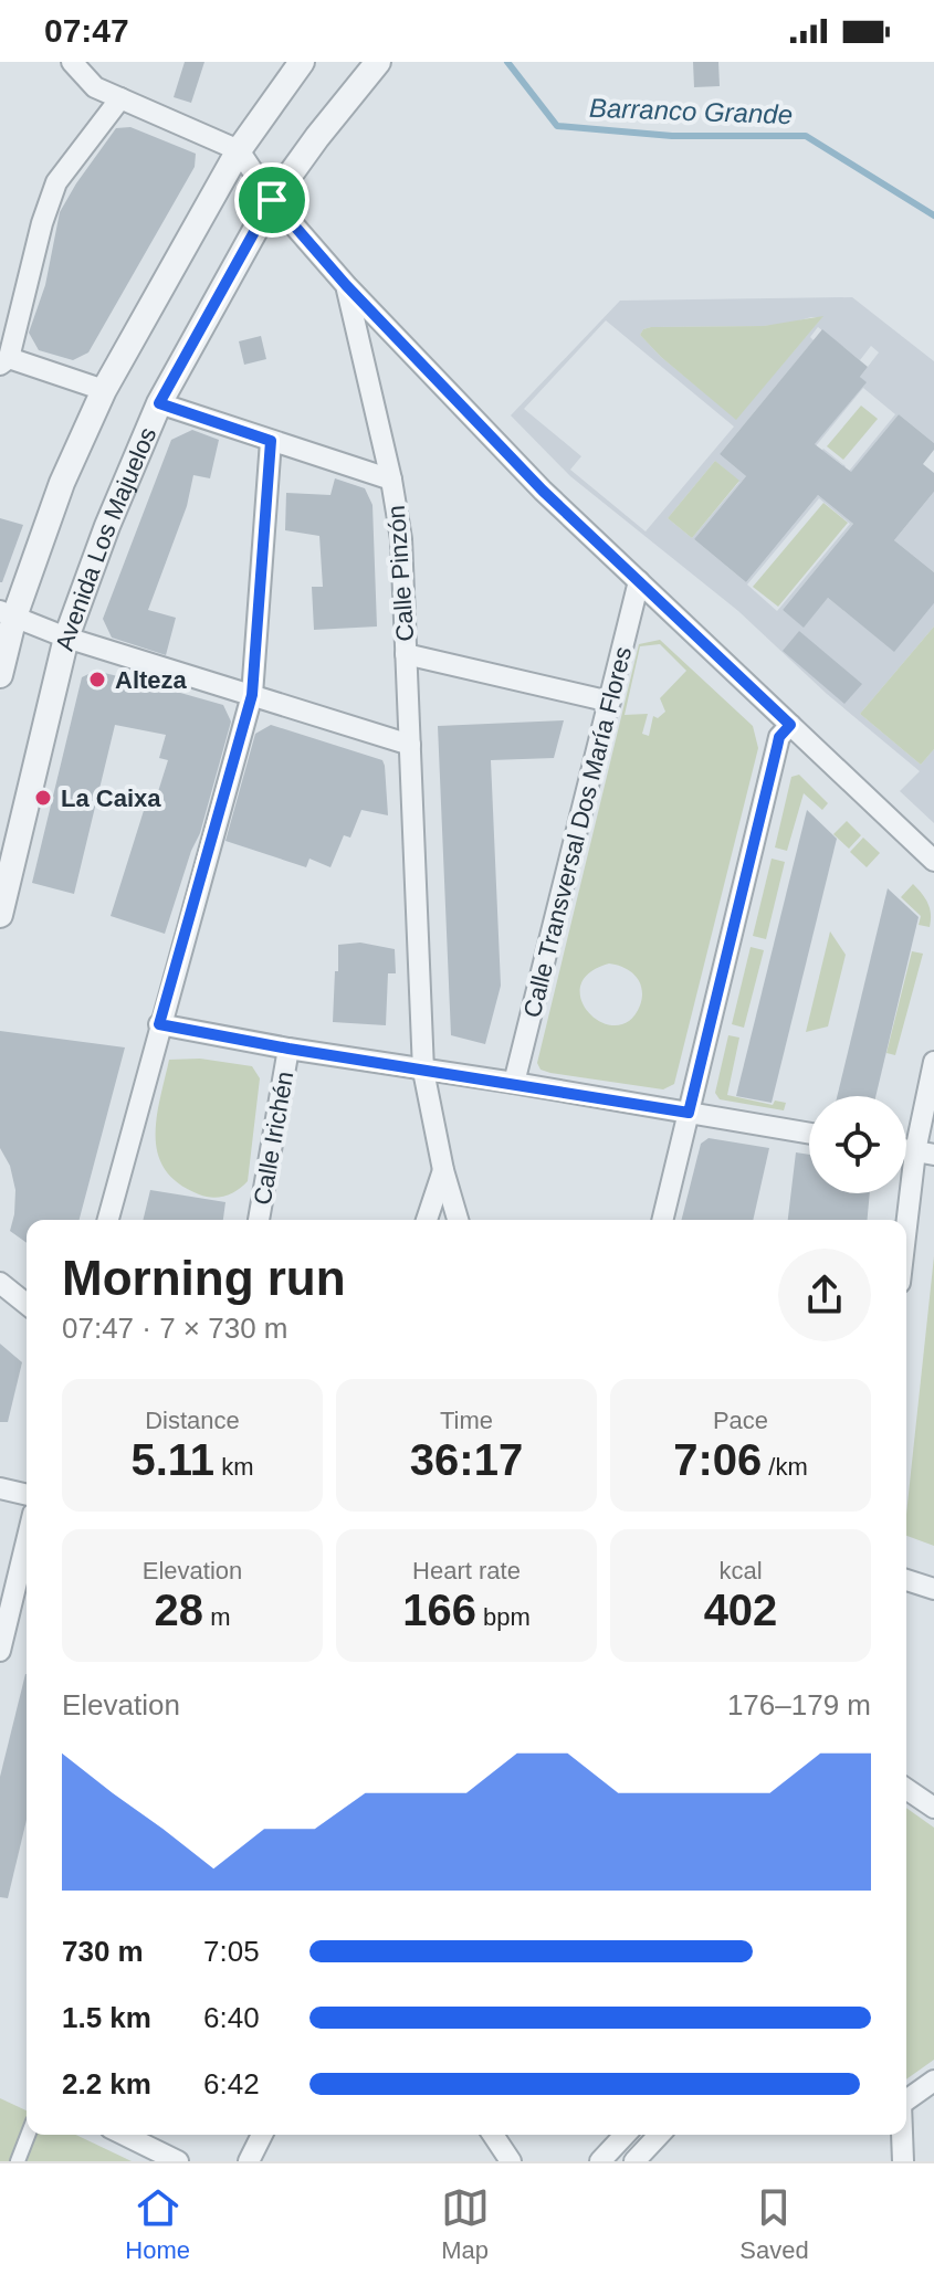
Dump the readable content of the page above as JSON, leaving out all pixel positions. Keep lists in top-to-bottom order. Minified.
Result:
{"streets":{"street":["Avenida Los Majuelos","Calle Pinzón","Calle Transversal Dos María Flores","Calle Irichén"]},"crossings":[["Avenida Los Majuelos","Calle Pinzón"]],"water":["Barranco Grande"],"places":["Alteza","La Caixa"],"page":{"status":"07:47","heading":["Morning run","07:47 · 7 × 730 m"],"stats":[["Distance","5.11 km"],["Time","36:17"],["Pace","7:06 /km"],["Elevation","28 m"],["Heart rate","166 bpm"],["kcal","402"]],"chart":["Elevation","176–179 m"],"list":[{"name":"730 m","note":"7:05"},{"name":"1.5 km","note":"6:40"},{"name":"2.2 km","note":"6:42"}],"tabs":["Home","Map","Saved"]}}
